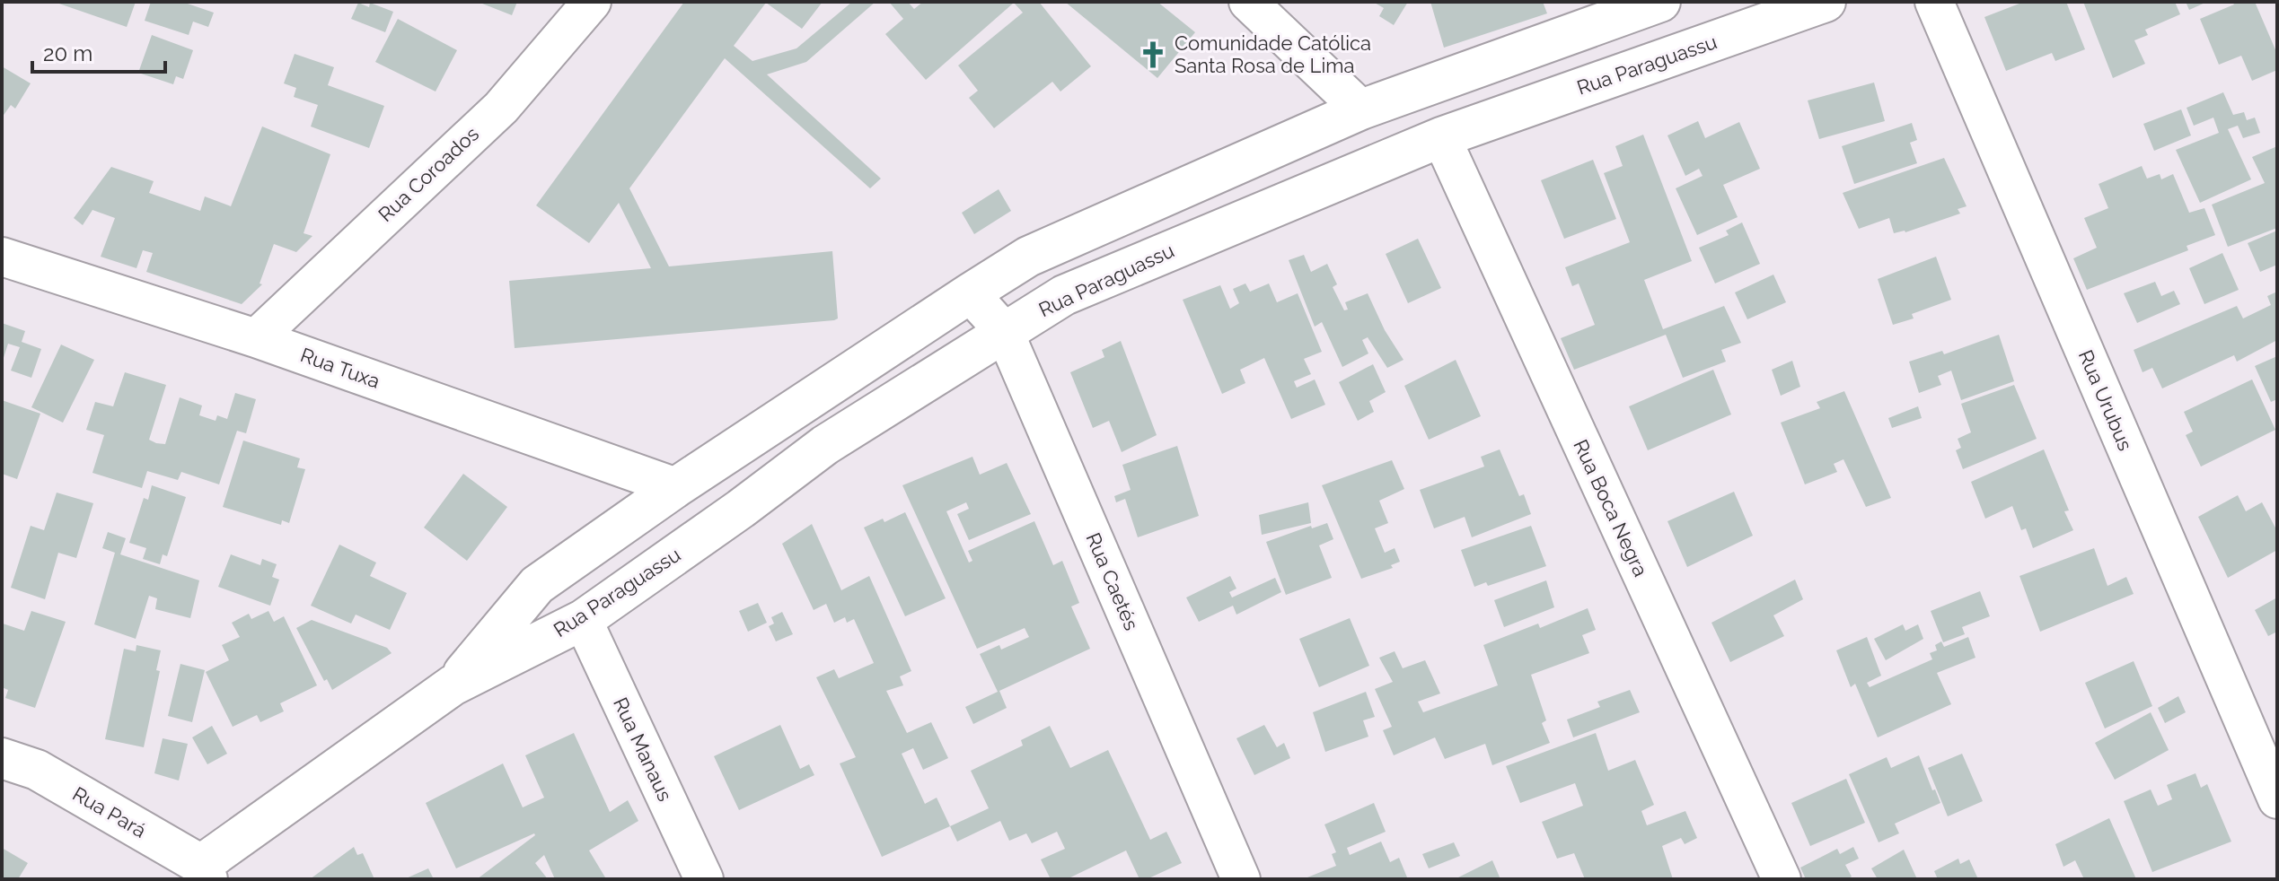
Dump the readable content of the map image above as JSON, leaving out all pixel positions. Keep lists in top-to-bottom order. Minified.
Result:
{"streets":{"street":["Rua Paraguassu","Rua Coroados","Rua Tuxa","Rua Urubus","Rua Boca Negra","Rua Caetés","Rua Manaus","Rua Pará"]},"crossings":[["Rua Paraguassu","Rua Tuxa"],["Rua Paraguassu","Rua Boca Negra"],["Rua Paraguassu","Rua Caetés"],["Rua Paraguassu","Rua Manaus"],["Rua Paraguassu","Rua Pará"],["Rua Coroados","Rua Tuxa"]],"places":{"church":["Comunidade Católica Santa Rosa de Lima"]},"scale_bar":"20 m"}
